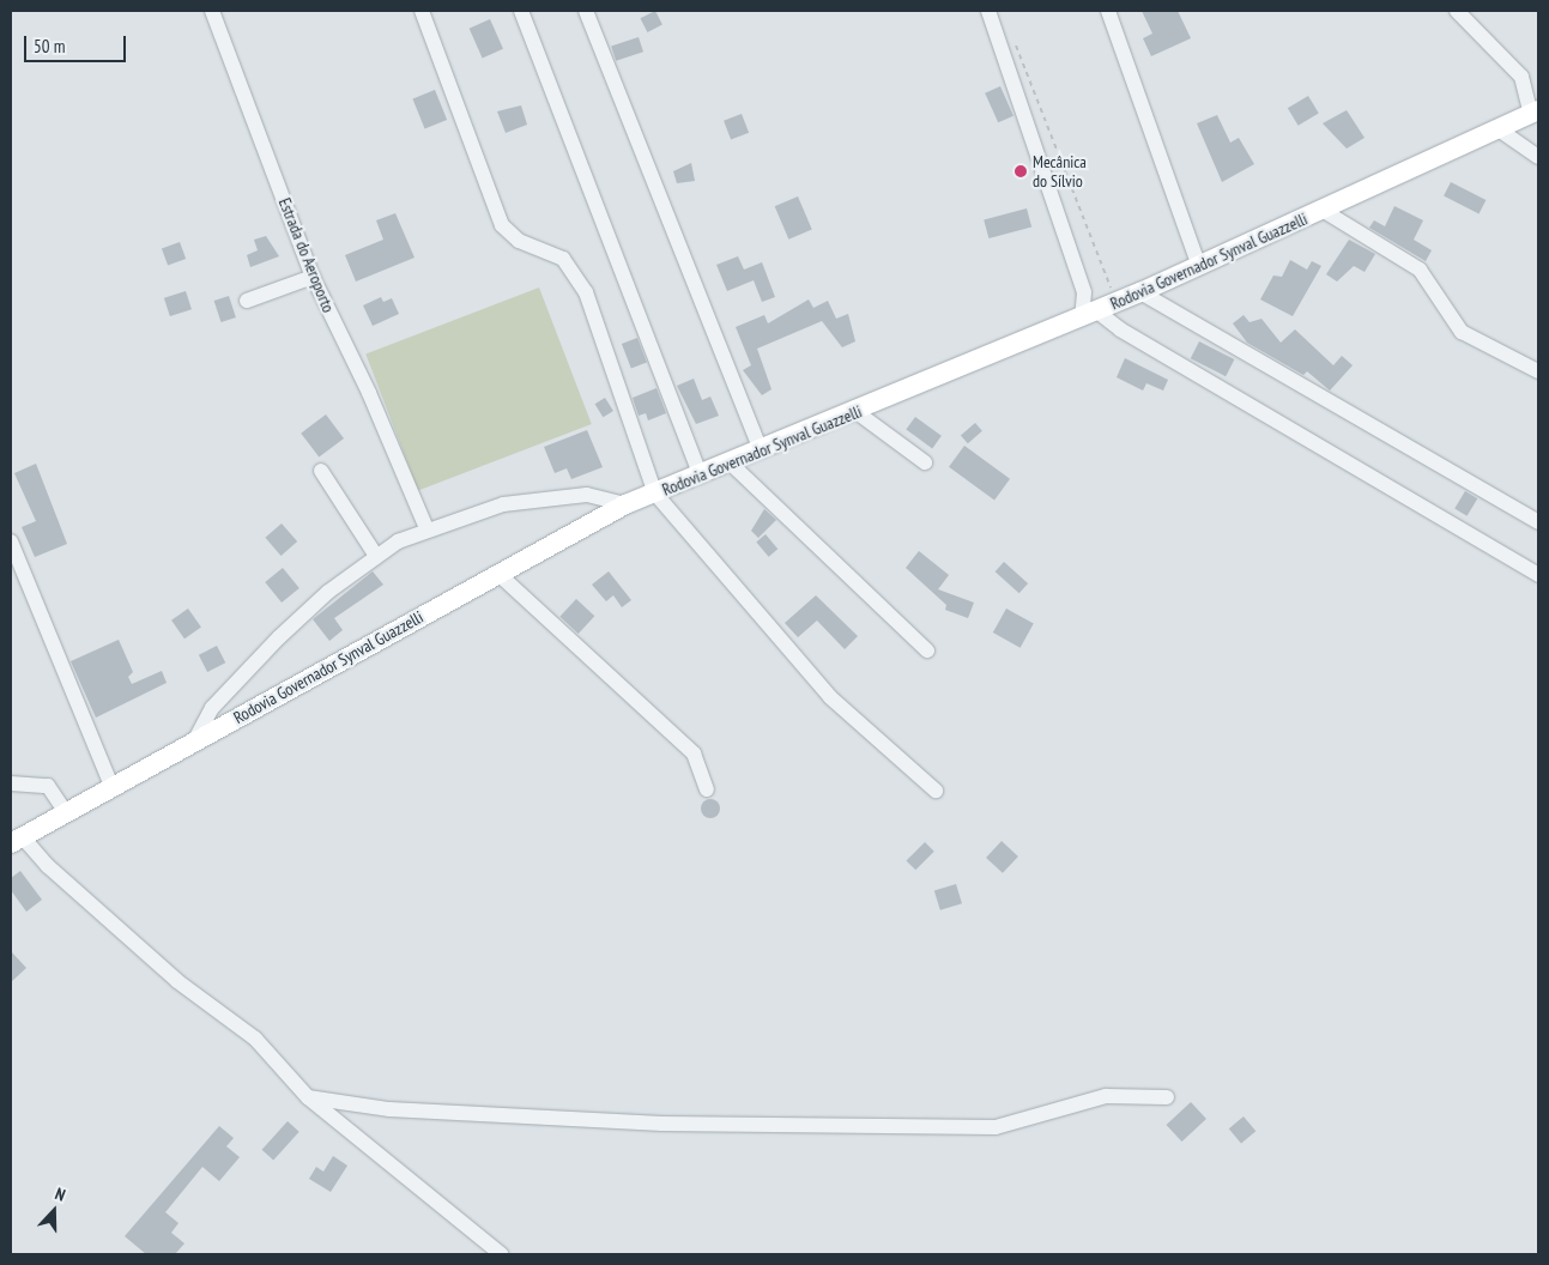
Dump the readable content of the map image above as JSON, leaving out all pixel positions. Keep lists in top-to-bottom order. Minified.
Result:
{"streets":{"main road":["Rodovia Governador Synval Guazzelli"],"street":["Estrada do Aeroporto"]},"places":["Mecânica do Sílvio"],"scale_bar":"50 m","north":"top"}
